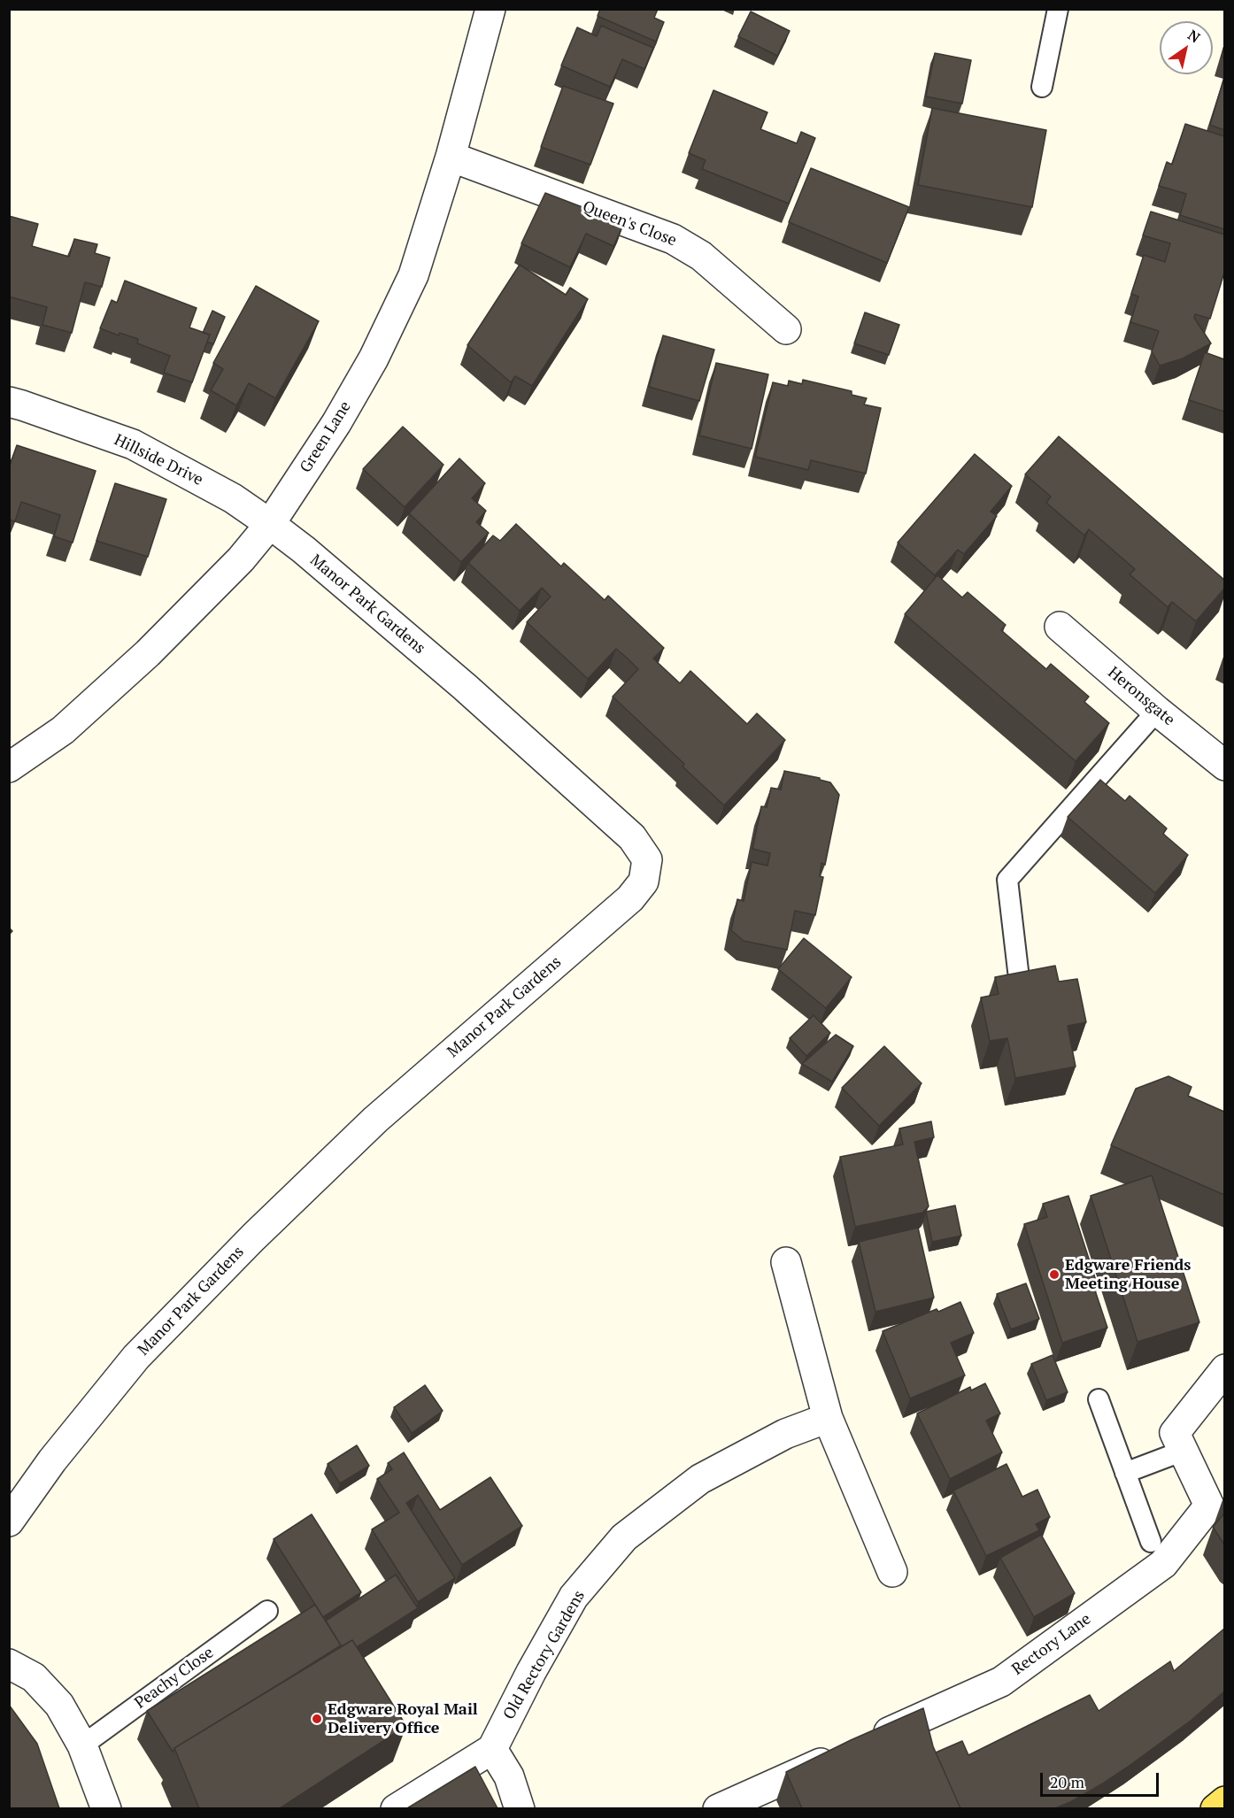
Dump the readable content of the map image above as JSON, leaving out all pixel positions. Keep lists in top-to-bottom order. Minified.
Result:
{"streets":{"street":["Queen's Close","Green Lane","Hillside Drive","Manor Park Gardens","Heronsgate","Rectory Lane","Old Rectory Gardens"],"lane":["Peachy Close"]},"crossings":[["Queen's Close","Green Lane"],["Green Lane","Hillside Drive"],["Green Lane","Manor Park Gardens"],["Hillside Drive","Manor Park Gardens"]],"places":["Edgware Friends Meeting House","Edgware Royal Mail Delivery Office"],"scale_bar":"20 m","north":"top right"}
